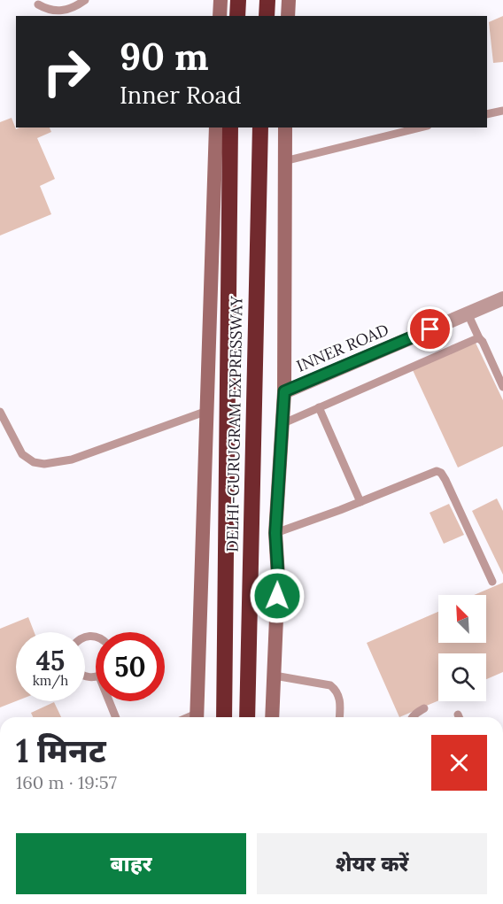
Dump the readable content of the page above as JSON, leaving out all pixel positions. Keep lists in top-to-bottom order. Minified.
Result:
{"streets":{"highway":["DELHI-GURUGRAM EXPRESSWAY"],"street":["INNER ROAD"]},"north":"top left","page":{"turn":["90 m","Inner Road"],"speed":"45 km/h","limit":"50","heading":["1 मिनट","160 m · 19:57"],"buttons":["बाहर","शेयर करें"]}}
